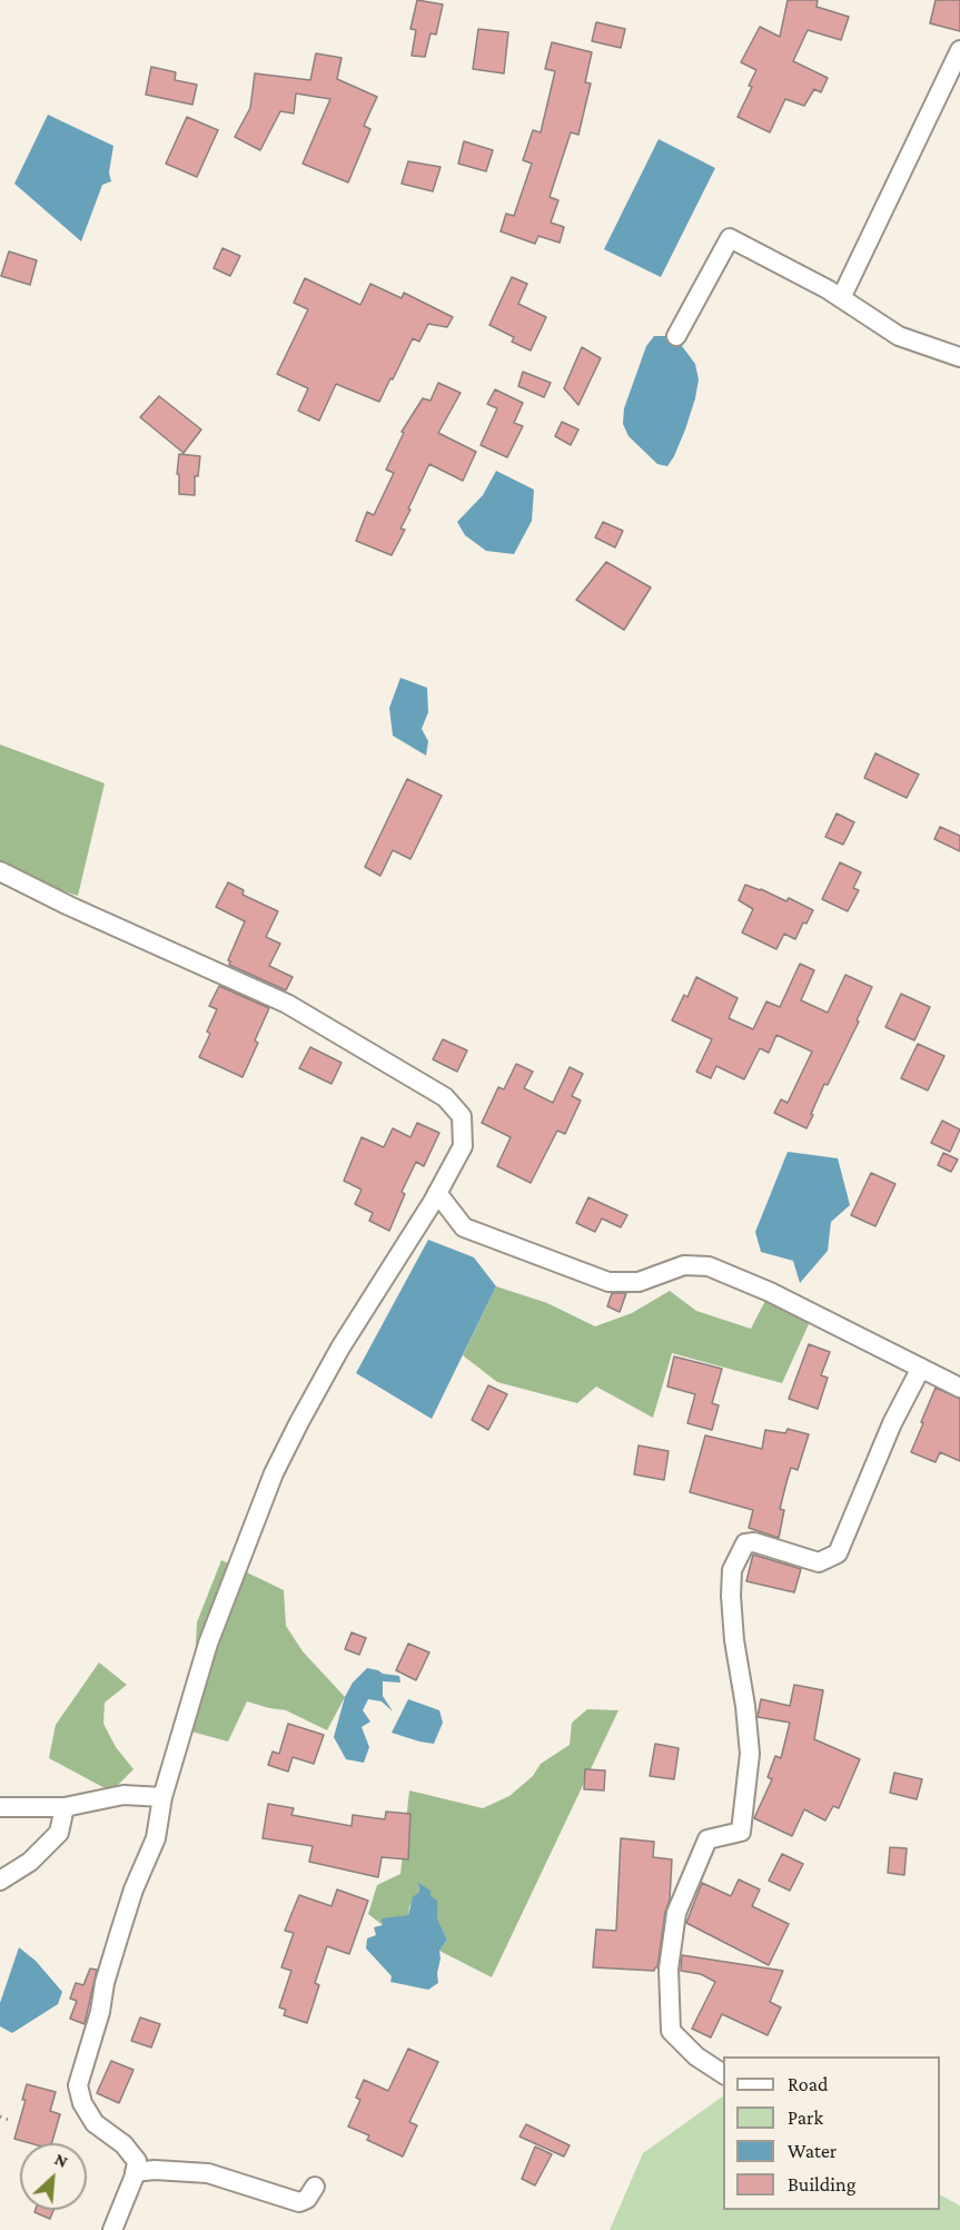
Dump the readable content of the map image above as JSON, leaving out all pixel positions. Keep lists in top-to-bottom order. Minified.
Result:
{"legend":["Road","Park","Water","Building"],"north":"top right"}
